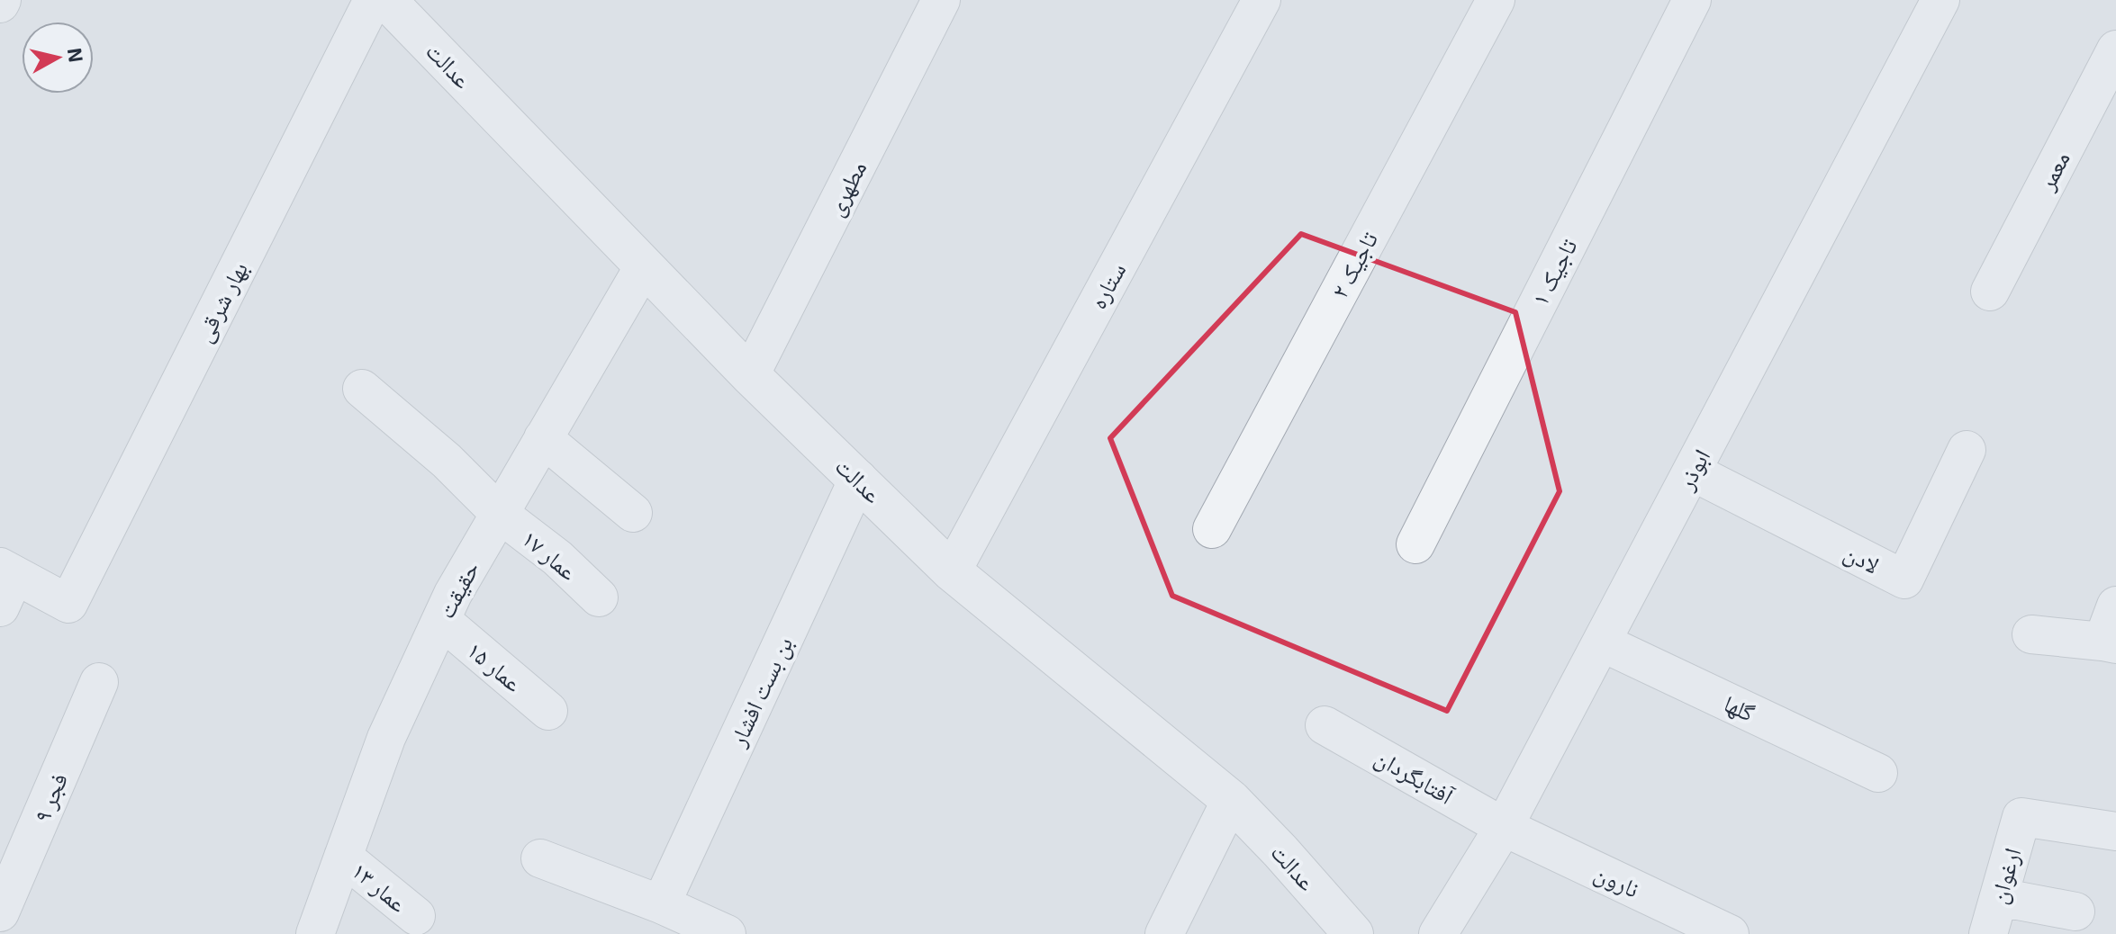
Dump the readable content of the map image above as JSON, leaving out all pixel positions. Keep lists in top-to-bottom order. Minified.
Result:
{"streets":{"street":["عدالت","معمر","مطهری","تاجیک ۲","تاجیک ۱","ستاره","بهار شرقی","ابوذر","عمار ۱۷","لادن","حقیقت","عمار ۱۵","بن بست افشار","گلها","آفتابگردان","فجر ۹","ارغوان","نارون","عمار ۱۳"]},"crossings":[["عدالت","مطهری"],["عدالت","ستاره"],["عدالت","حقیقت"],["عدالت","بن بست افشار"],["ابوذر","لادن"],["ابوذر","گلها"],["ابوذر","آفتابگردان"],["ابوذر","نارون"],["عمار ۱۷","حقیقت"],["حقیقت","عمار ۱۵"],["حقیقت","عمار ۱۳"],["آفتابگردان","نارون"]],"north":"right"}
